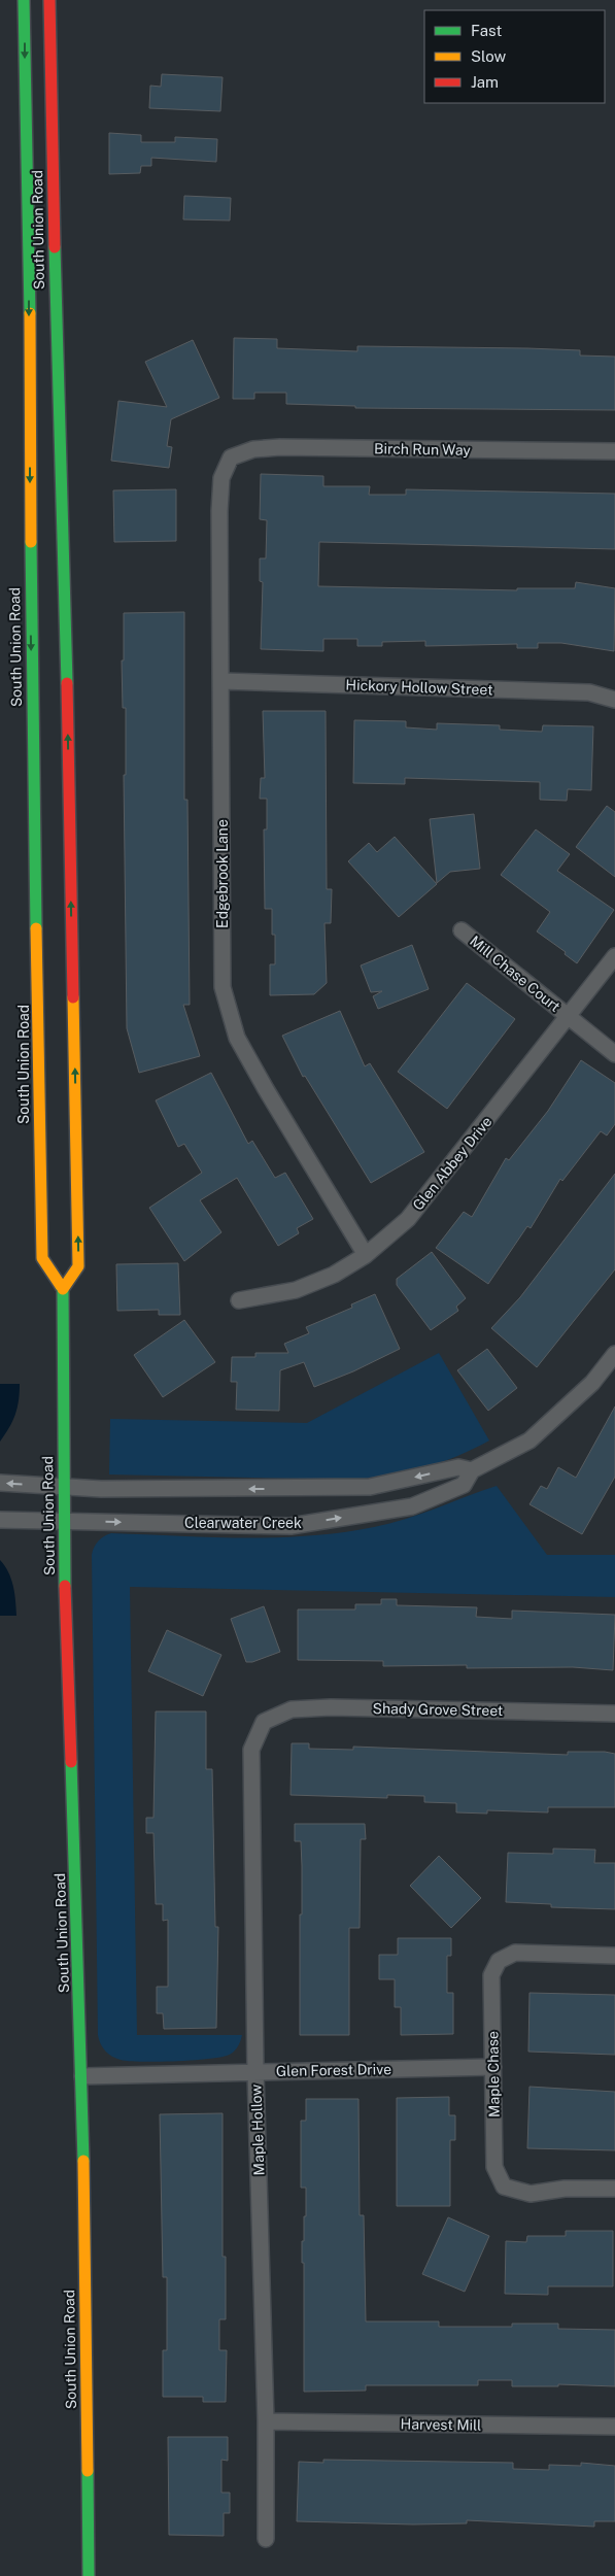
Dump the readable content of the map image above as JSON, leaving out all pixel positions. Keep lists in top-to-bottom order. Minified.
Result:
{"streets":{"street":["South Union Road","Birch Run Way","Hickory Hollow Street","Edgebrook Lane","Mill Chase Court","Glen Abbey Drive","Clearwater Creek","Shady Grove Street","Glen Forest Drive","Maple Chase","Maple Hollow","Harvest Mill"]},"crossings":[["South Union Road","Clearwater Creek"],["South Union Road","Glen Forest Drive"],["Birch Run Way","Edgebrook Lane"],["Hickory Hollow Street","Edgebrook Lane"],["Edgebrook Lane","Glen Abbey Drive"],["Mill Chase Court","Glen Abbey Drive"],["Shady Grove Street","Maple Hollow"],["Glen Forest Drive","Maple Chase"],["Glen Forest Drive","Maple Hollow"],["Maple Hollow","Harvest Mill"]],"legend":["Fast","Slow","Jam"]}
